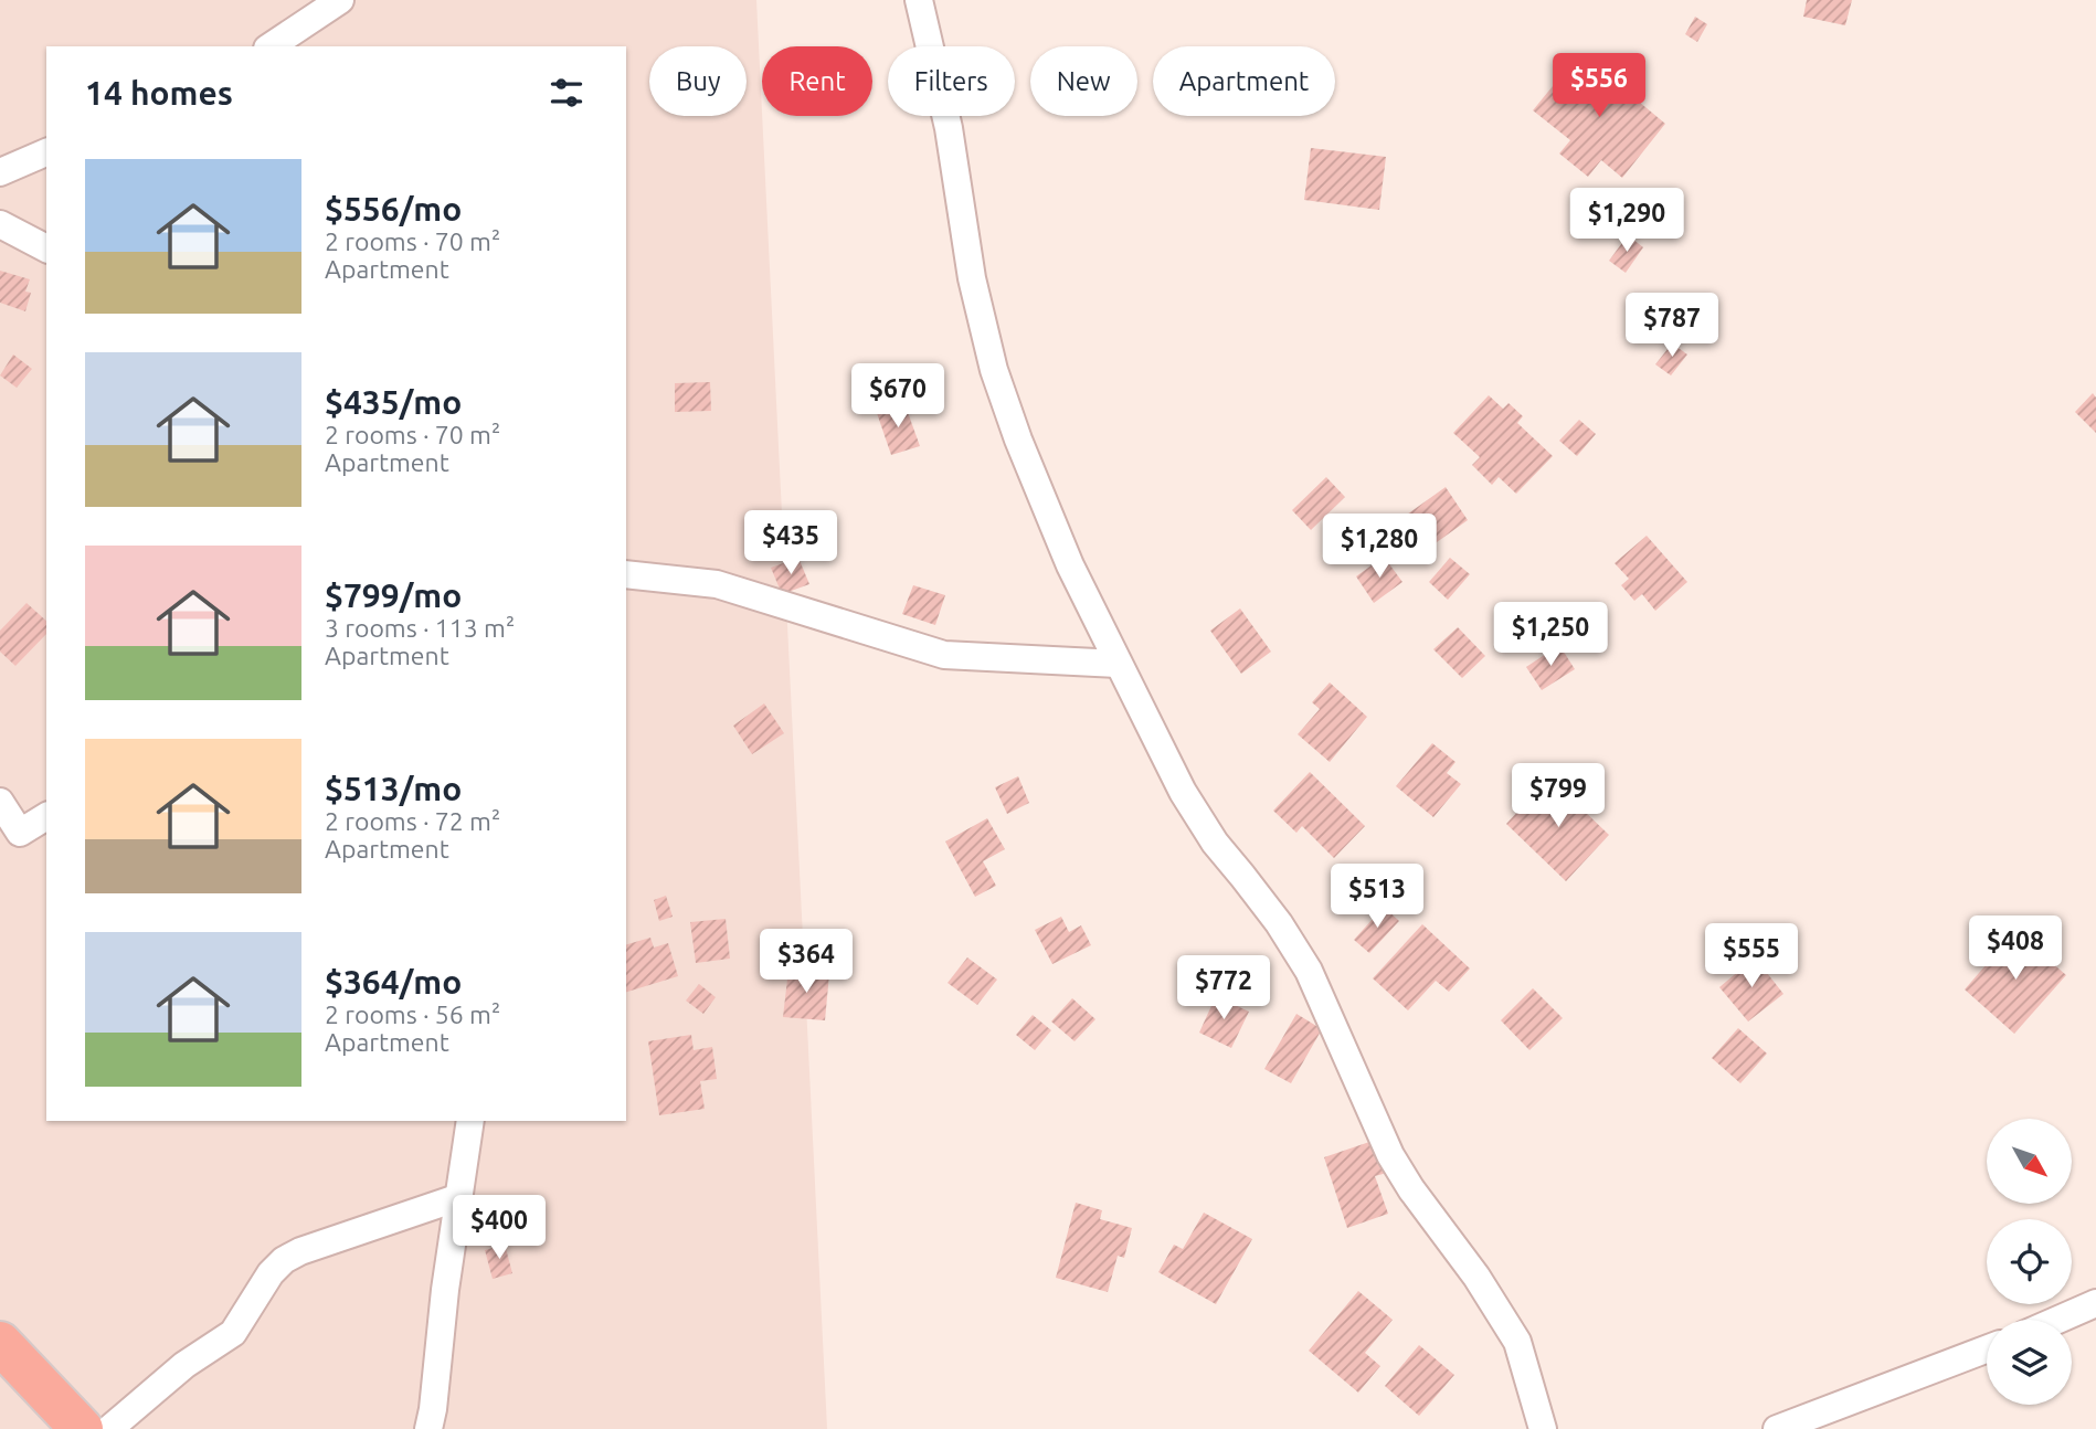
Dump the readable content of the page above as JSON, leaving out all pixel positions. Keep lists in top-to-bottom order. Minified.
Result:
{"north":"bottom right","page":{"chip":["Buy","Rent","Filters","New","Apartment"],"heading":"14 homes","price":["$556","$1,290","$787","$670","$435","$1,280","$1,250","$799","$513","$408","$555","$364","$772","$400"],"list":[{"name":"$556/mo","note":"2 rooms · 70 m² · Apartment"},{"name":"$435/mo","note":"2 rooms · 70 m² · Apartment"},{"name":"$799/mo","note":"3 rooms · 113 m² · Apartment"},{"name":"$513/mo","note":"2 rooms · 72 m² · Apartment"},{"name":"$364/mo","note":"2 rooms · 56 m² · Apartment"}]}}
